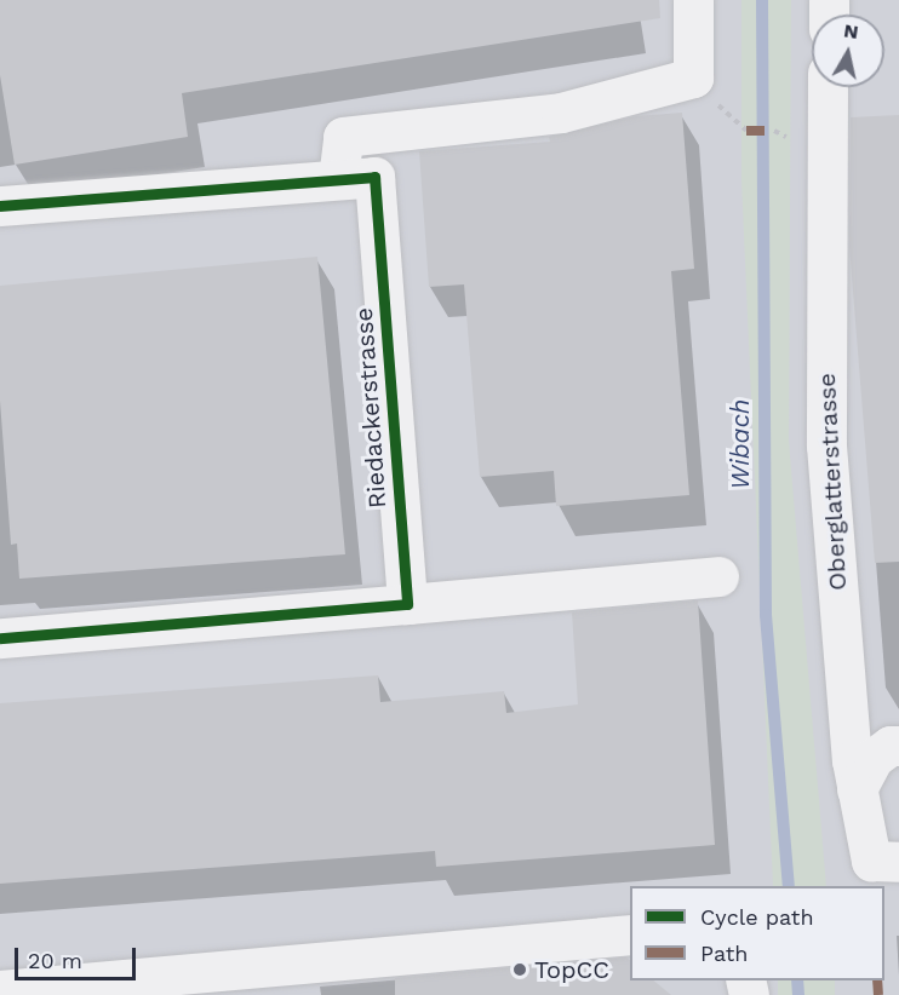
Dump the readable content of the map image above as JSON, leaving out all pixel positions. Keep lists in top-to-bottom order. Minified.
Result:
{"streets":{"street":["Riedackerstrasse","Oberglatterstrasse"]},"water":["Wibach"],"places":["TopCC"],"legend":["Cycle path","Path"],"scale_bar":"20 m","north":"top"}
